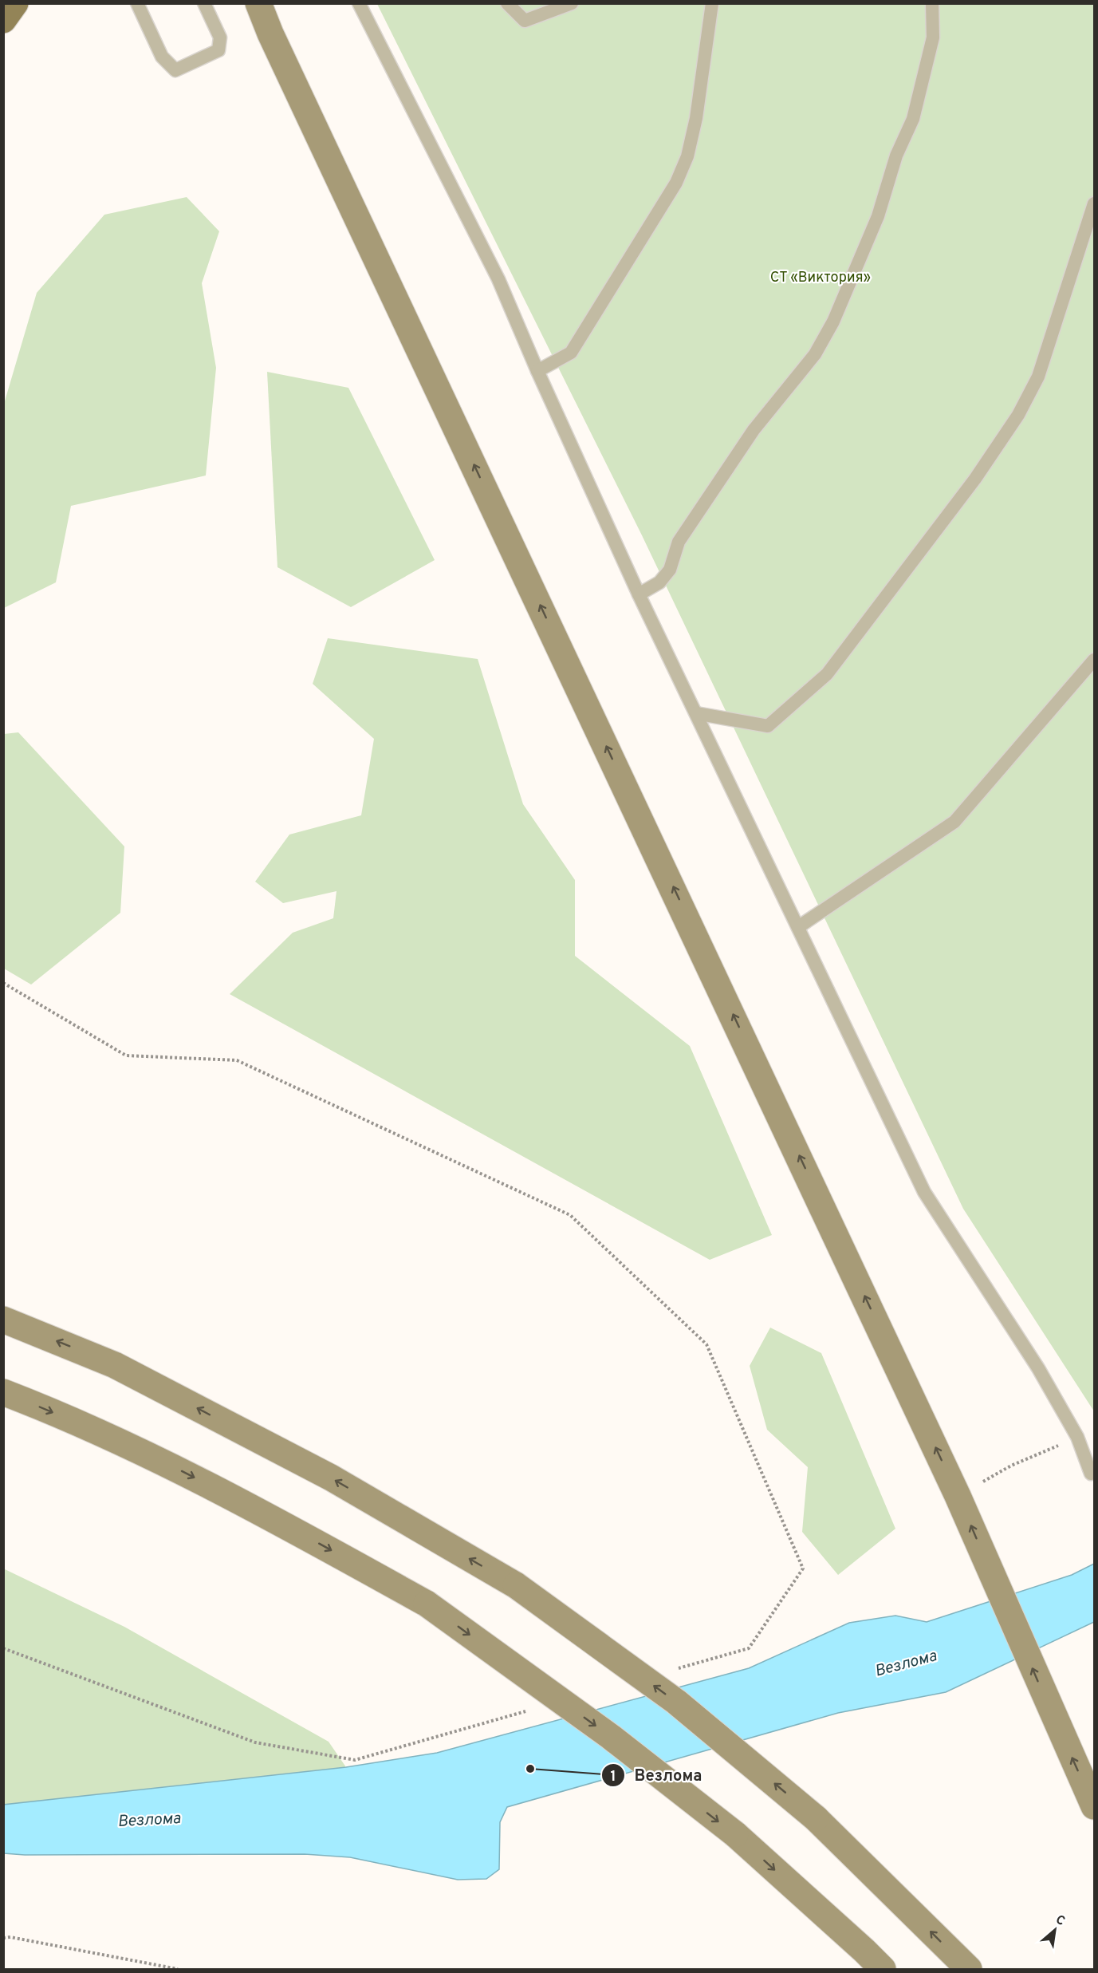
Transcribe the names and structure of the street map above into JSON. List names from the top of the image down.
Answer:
{
  "water": ["Везлома"],
  "parks": ["СТ «Виктория»"],
  "places": ["Везлома"],
  "north": "top right"
}
